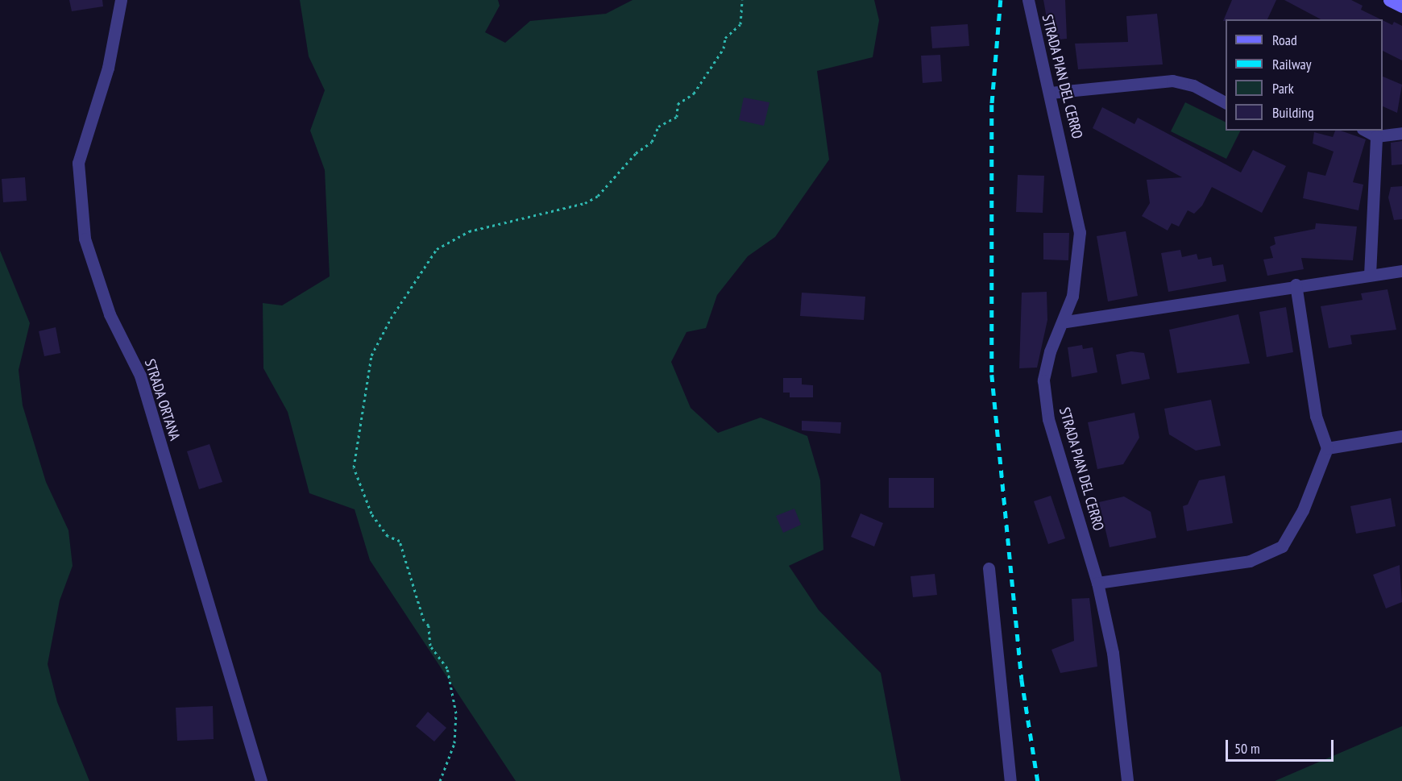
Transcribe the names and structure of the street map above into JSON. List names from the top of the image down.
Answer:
{
  "streets": {
    "street": ["STRADA PIAN DEL CERRO", "STRADA ORTANA"]
  },
  "legend": [
    "Road",
    "Railway",
    "Park",
    "Building"
  ],
  "scale_bar": "50 m"
}
